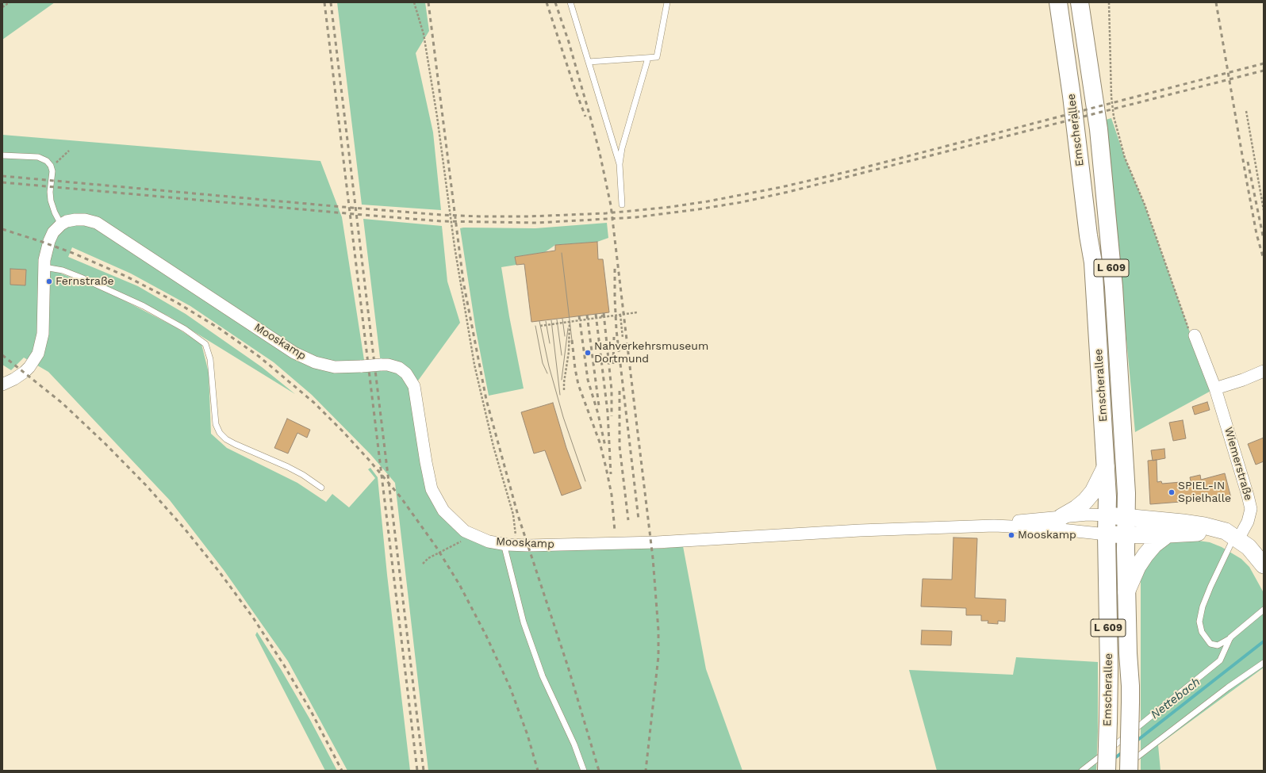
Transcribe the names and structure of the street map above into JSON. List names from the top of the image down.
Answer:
{
  "streets": {
    "main road": ["Emscherallee", "L 609"],
    "street": ["Mooskamp", "Wiemerstraße"]
  },
  "crossings": [
    ["Emscherallee", "Mooskamp"]
  ],
  "water": ["Nettebach"],
  "places": [
    "Fernstraße",
    "Nahverkehrsmuseum Dortmund",
    "SPIEL-IN Spielhalle",
    "Mooskamp"
  ]
}
